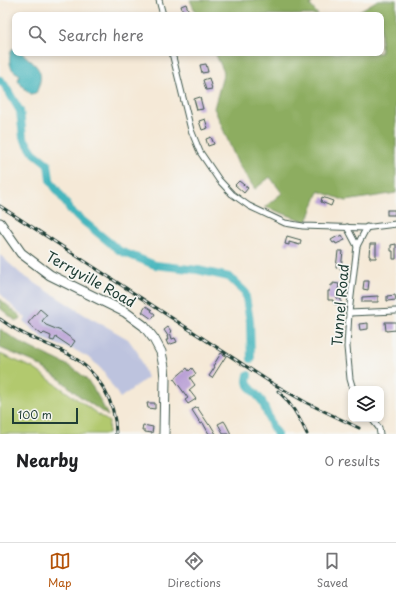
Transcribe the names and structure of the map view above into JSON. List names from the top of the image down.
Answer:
{
  "streets": {
    "highway": ["Terryville Road"],
    "street": ["Tunnel Road"]
  },
  "scale_bar": "100 m",
  "page": {
    "search": "Search here",
    "scale": "100 m",
    "heading": ["Nearby", "0 results"],
    "nav": ["Map", "Directions", "Saved"]
  }
}
